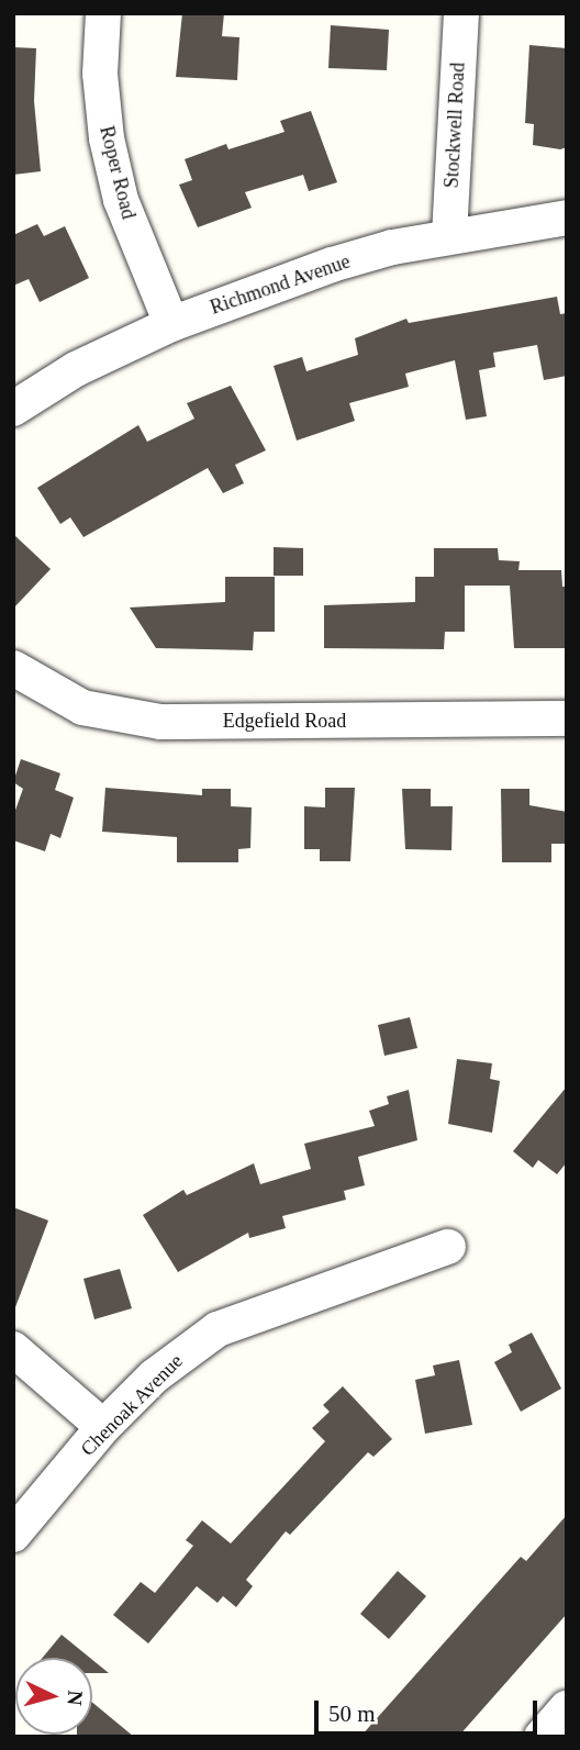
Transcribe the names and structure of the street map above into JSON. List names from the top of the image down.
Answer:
{
  "streets": {
    "street": [
      "Stockwell Road",
      "Roper Road",
      "Richmond Avenue",
      "Edgefield Road",
      "Chenoak Avenue"
    ]
  },
  "crossings": [
    ["Stockwell Road", "Richmond Avenue"],
    ["Roper Road", "Richmond Avenue"]
  ],
  "scale_bar": "50 m",
  "north": "right"
}
